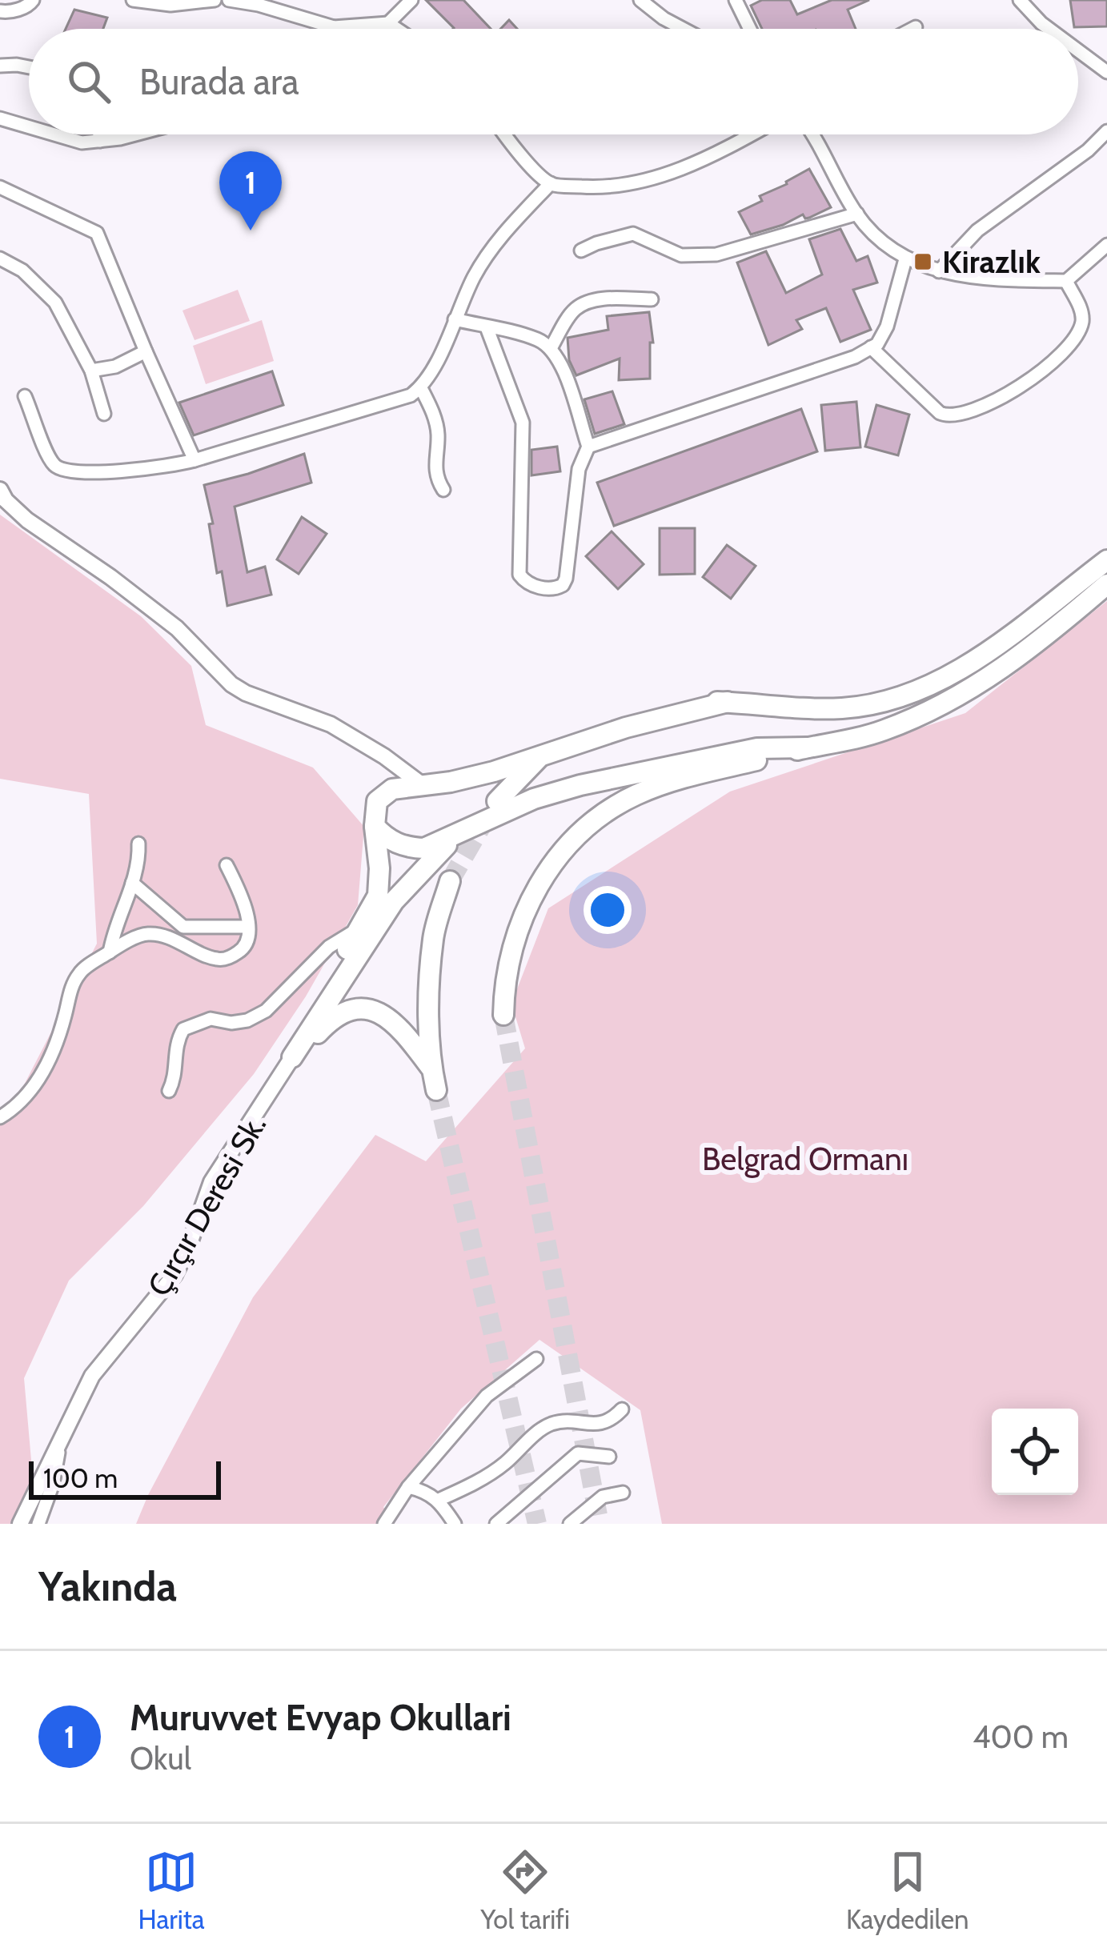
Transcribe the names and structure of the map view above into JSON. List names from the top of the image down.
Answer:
{
  "streets": {
    "street": ["Çırçır Deresi Sk."]
  },
  "parks": ["Belgrad Ormanı"],
  "places": {
    "transit": ["Kirazlık"]
  },
  "scale_bar": "100 m",
  "page": {
    "search": "Burada ara",
    "pins": "1",
    "scale": "100 m",
    "heading": "Yakında",
    "list": [
      {
        "mark": "1",
        "name": "Muruvvet Evyap Okullari",
        "note": "Okul",
        "value": "400 m"
      }
    ],
    "nav": ["Harita", "Yol tarifi", "Kaydedilen"]
  }
}
